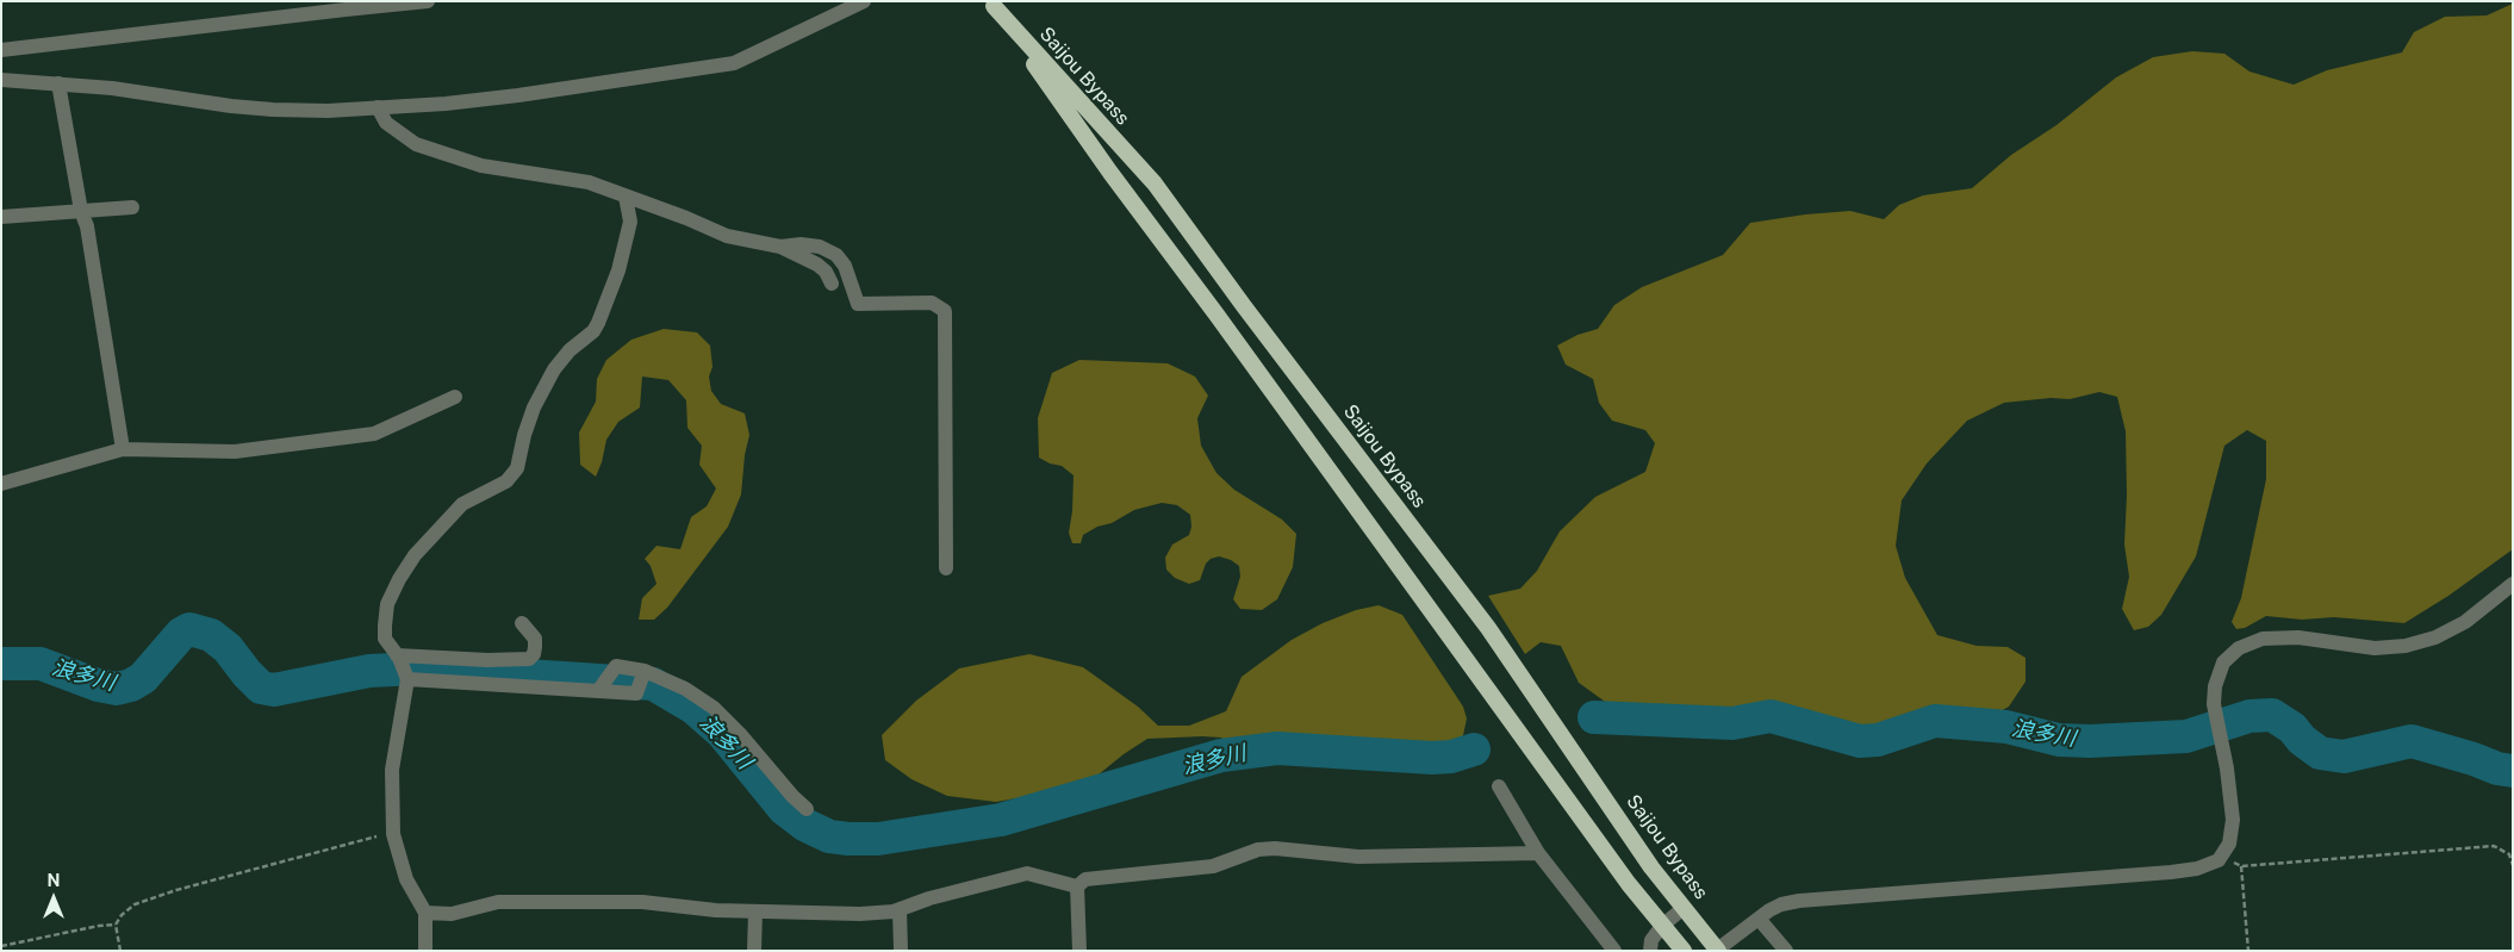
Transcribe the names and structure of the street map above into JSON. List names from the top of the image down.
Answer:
{
  "streets": {
    "highway": ["Saijou Bypass"]
  },
  "water": ["浪多川"],
  "north": "top"
}
